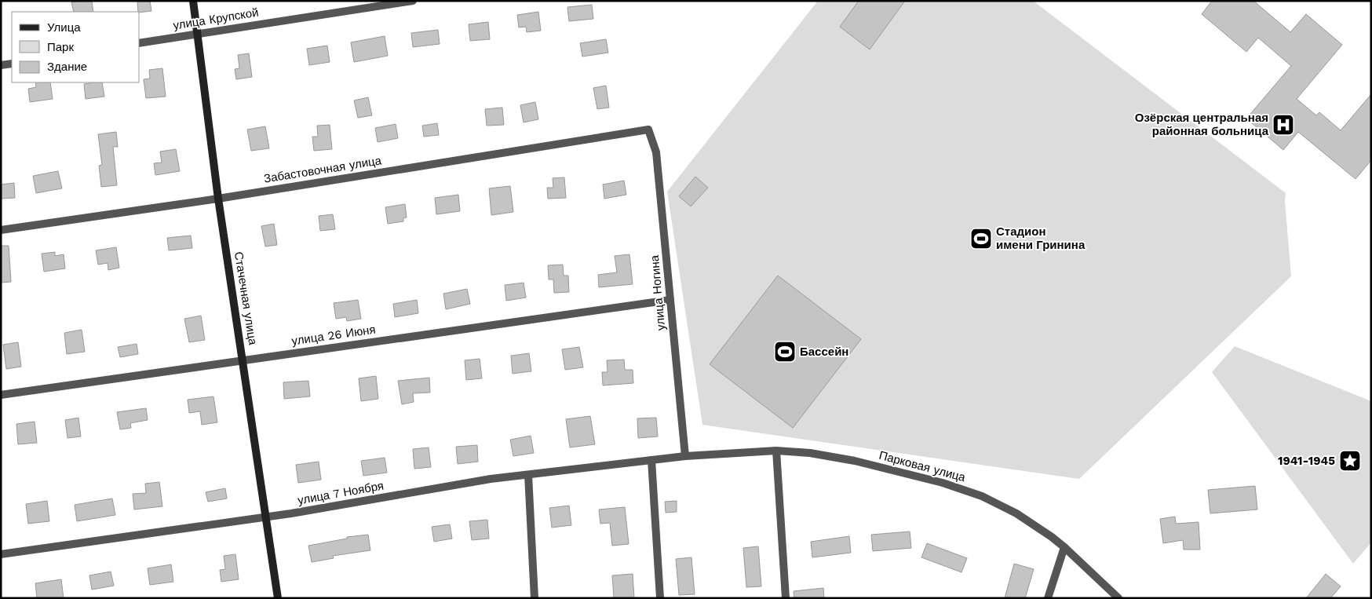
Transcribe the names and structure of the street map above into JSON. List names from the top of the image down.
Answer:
{
  "streets": {
    "street": [
      "улица Крупской",
      "Забастовочная улица",
      "улица Ногина",
      "Стачечная улица",
      "улица 26 Июня",
      "Парковая улица",
      "улица 7 Ноября"
    ]
  },
  "crossings": [
    ["улица Крупской", "Стачечная улица"],
    ["Забастовочная улица", "улица Ногина"],
    ["Забастовочная улица", "Стачечная улица"],
    ["улица Ногина", "улица 26 Июня"],
    ["улица Ногина", "Парковая улица"],
    ["улица Ногина", "улица 7 Ноября"],
    ["Стачечная улица", "улица 26 Июня"],
    ["Стачечная улица", "улица 7 Ноября"],
    ["Парковая улица", "улица 7 Ноября"]
  ],
  "places": {
    "hospital": ["Озёрская центральная районная больница"],
    "sports": ["Стадион имени Гринина", "Бассейн"],
    "place": ["1941-1945"]
  },
  "legend": ["Улица", "Парк", "Здание"]
}
